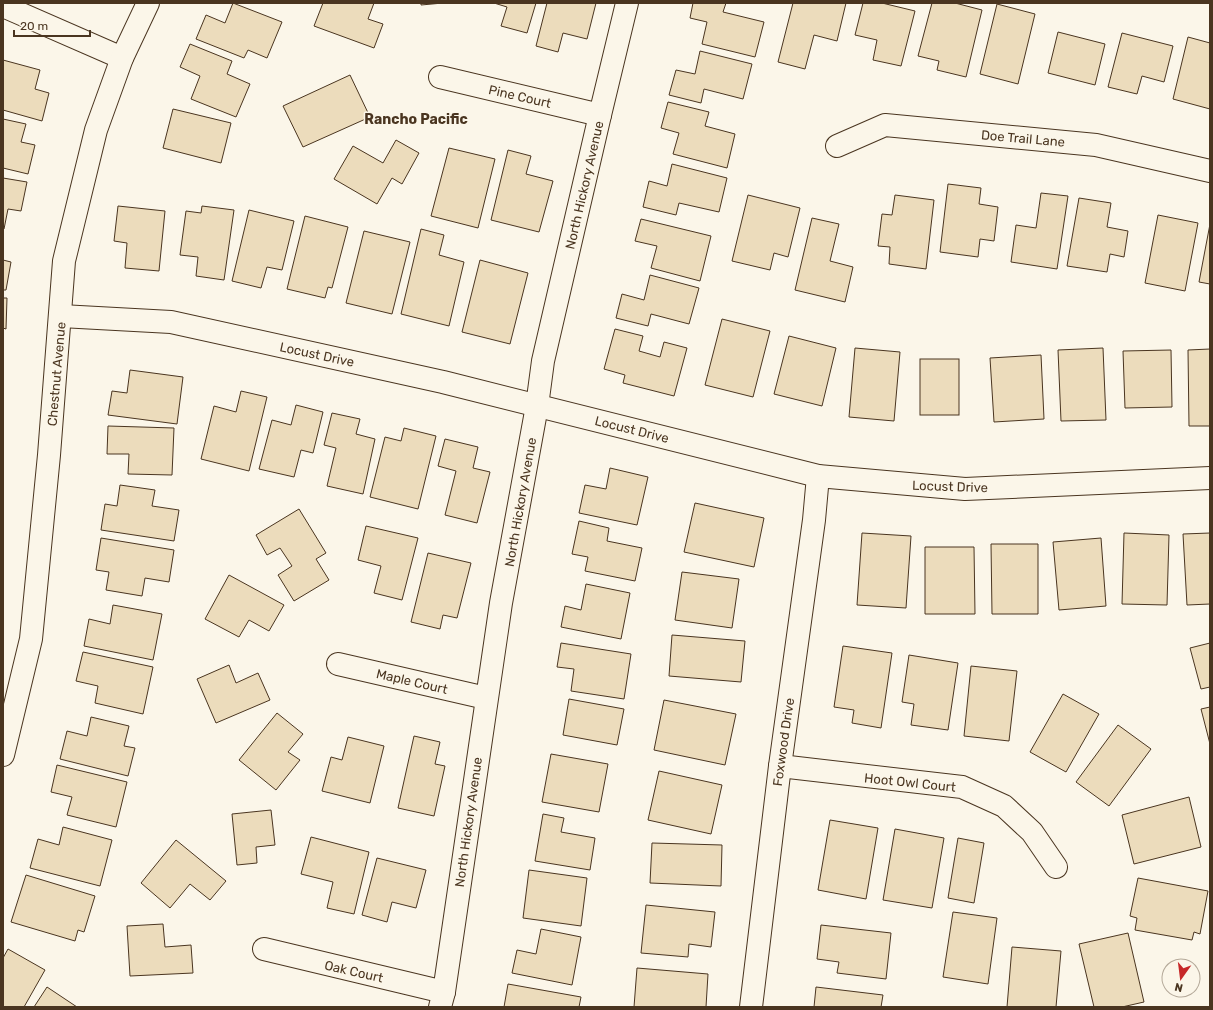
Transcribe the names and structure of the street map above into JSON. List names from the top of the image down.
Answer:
{
  "streets": {
    "street": [
      "Pine Court",
      "Doe Trail Lane",
      "North Hickory Avenue",
      "Locust Drive",
      "Chestnut Avenue",
      "Maple Court",
      "Foxwood Drive",
      "Hoot Owl Court",
      "Oak Court"
    ]
  },
  "crossings": [
    ["Pine Court", "North Hickory Avenue"],
    ["North Hickory Avenue", "Locust Drive"],
    ["North Hickory Avenue", "Maple Court"],
    ["North Hickory Avenue", "Oak Court"],
    ["Locust Drive", "Chestnut Avenue"],
    ["Locust Drive", "Foxwood Drive"],
    ["Foxwood Drive", "Hoot Owl Court"]
  ],
  "districts": ["Rancho Pacific"],
  "scale_bar": "20 m",
  "north": "bottom"
}
